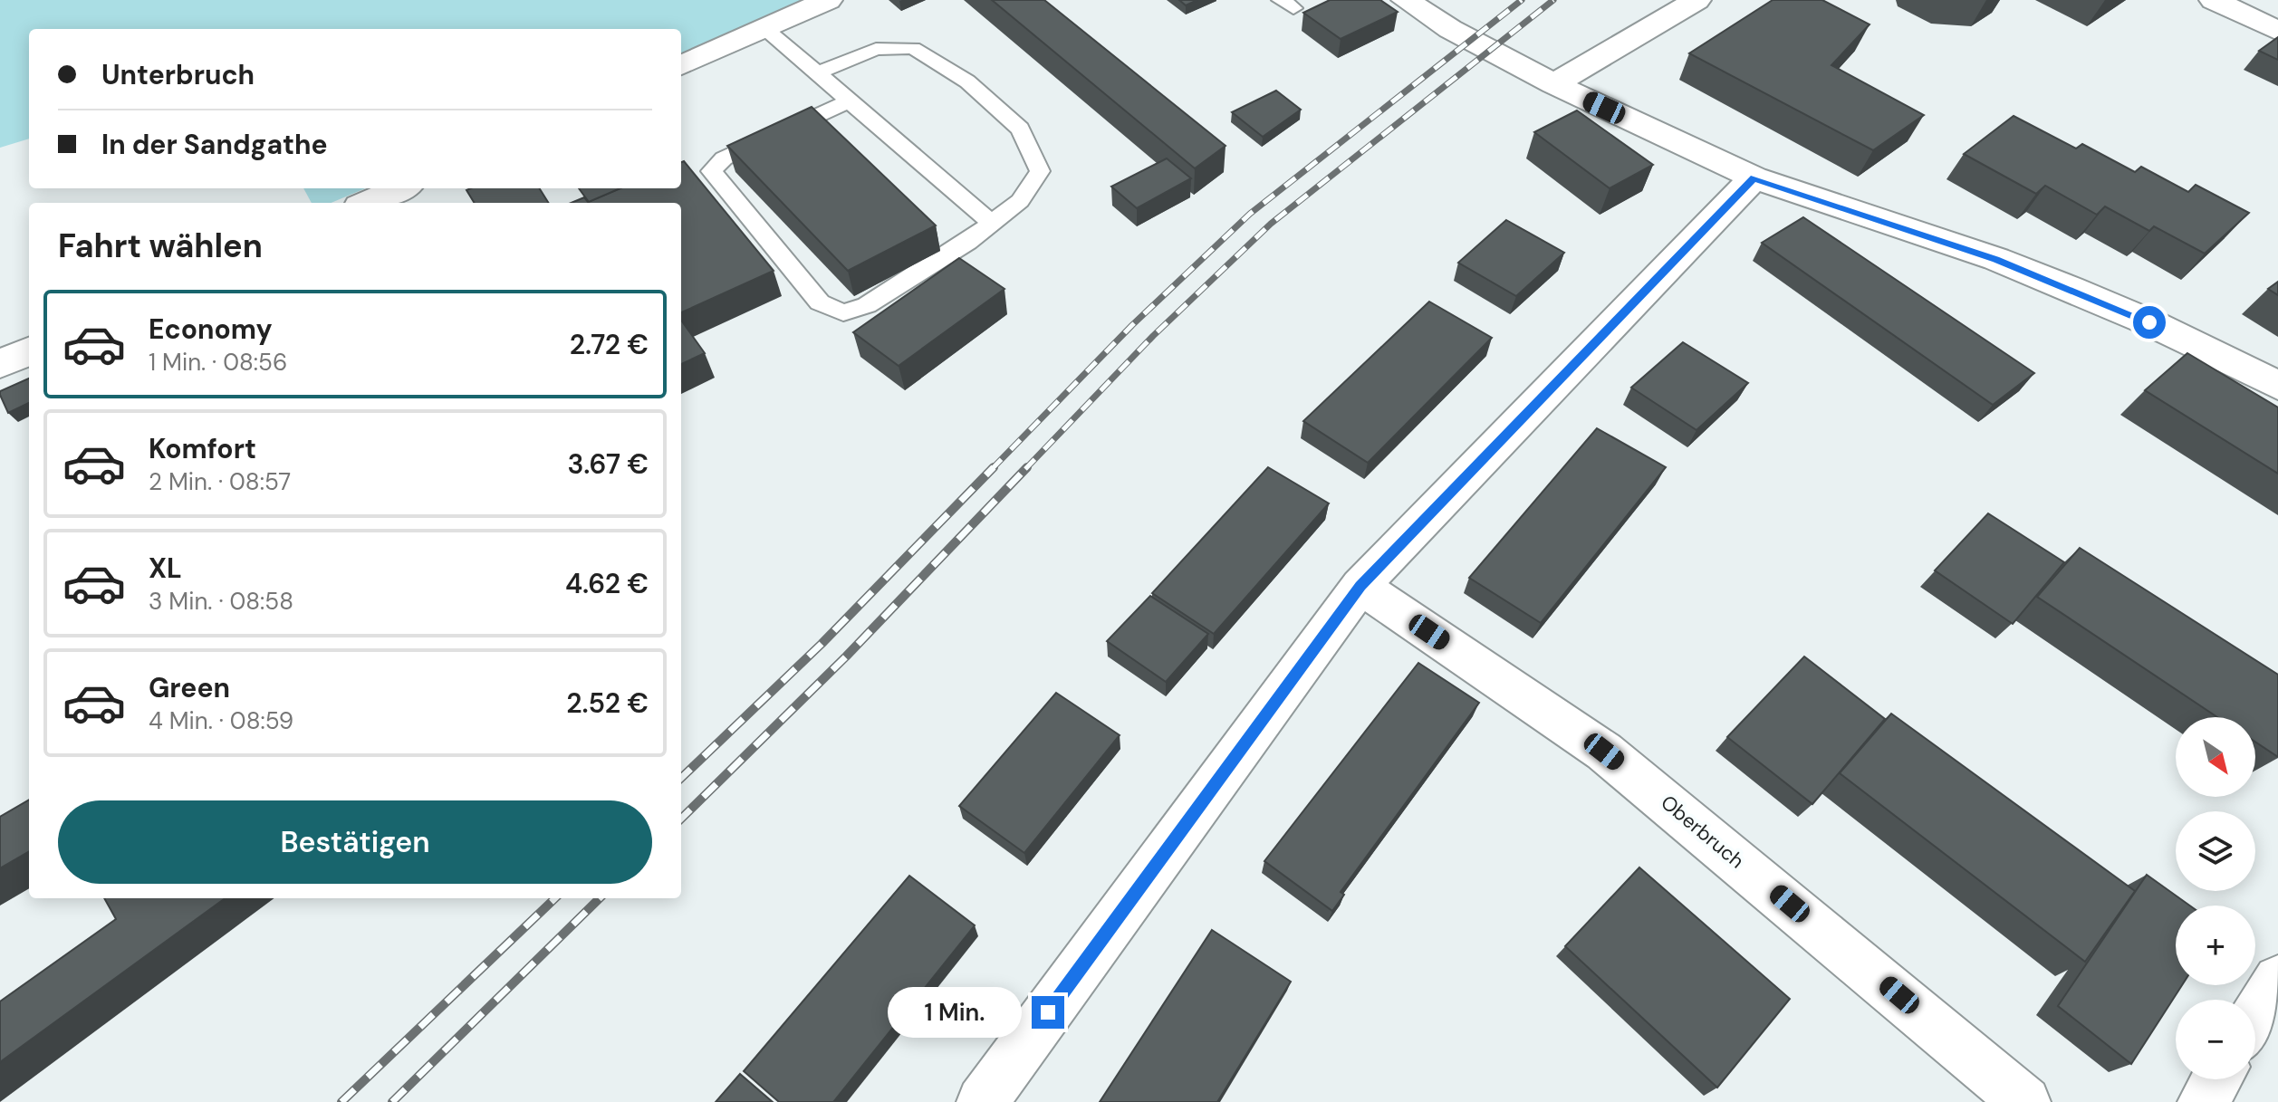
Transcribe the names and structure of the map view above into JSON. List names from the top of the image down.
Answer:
{
  "streets": {
    "street": ["Oberbruch"]
  },
  "north": "bottom right",
  "page": {
    "banner": ["Unterbruch", "In der Sandgathe"],
    "heading": "Fahrt wählen",
    "list": [
      {
        "name": "Economy",
        "note": "1 Min. · 08:56",
        "value": "2.72 €"
      },
      {
        "name": "Komfort",
        "note": "2 Min. · 08:57",
        "value": "3.67 €"
      },
      {
        "name": "XL",
        "note": "3 Min. · 08:58",
        "value": "4.62 €"
      },
      {
        "name": "Green",
        "note": "4 Min. · 08:59",
        "value": "2.52 €"
      }
    ],
    "map_buttons": ["+", "−"],
    "buttons": "Bestätigen",
    "bubble": "1 Min."
  }
}
